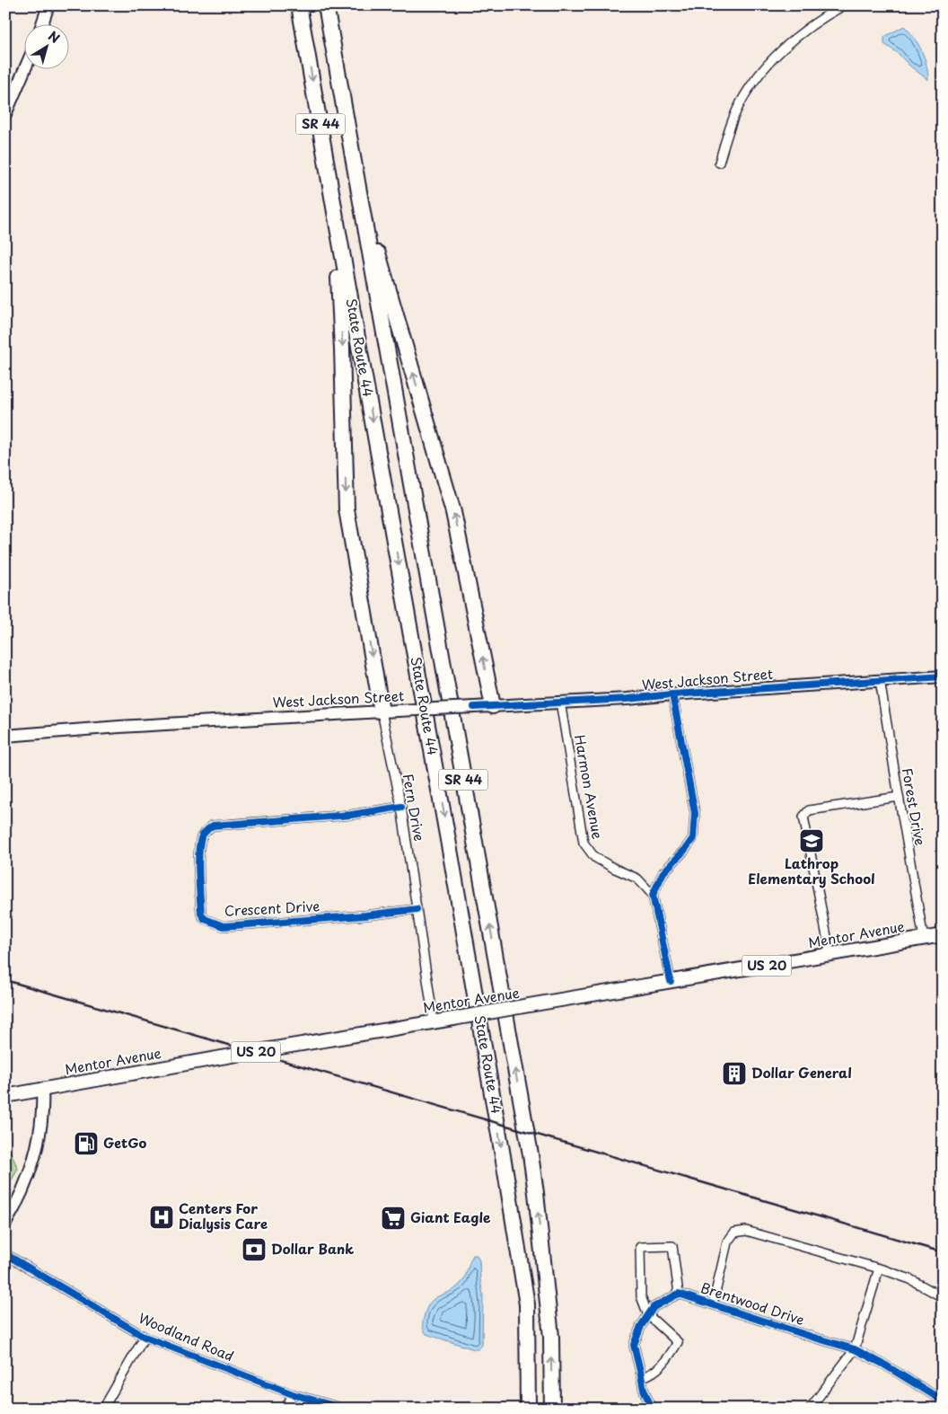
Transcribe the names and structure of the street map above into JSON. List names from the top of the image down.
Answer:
{
  "streets": {
    "highway": ["SR 44", "State Route 44"],
    "main road": ["Mentor Avenue", "US 20"],
    "street": [
      "West Jackson Street",
      "Harmon Avenue",
      "Forest Drive",
      "Fern Drive",
      "Crescent Drive",
      "Brentwood Drive",
      "Woodland Road"
    ]
  },
  "crossings": [
    ["West Jackson Street", "Harmon Avenue"],
    ["West Jackson Street", "Forest Drive"],
    ["West Jackson Street", "Fern Drive"],
    ["Forest Drive", "Mentor Avenue"],
    ["Fern Drive", "Crescent Drive"],
    ["Fern Drive", "Mentor Avenue"]
  ],
  "places": {
    "school or university": ["Lathrop Elementary School"],
    "building": ["Dollar General"],
    "fuel station": ["GetGo"],
    "hospital": ["Centers For Dialysis Care"],
    "supermarket": ["Giant Eagle"],
    "bank": ["Dollar Bank"]
  },
  "north": "top right"
}
